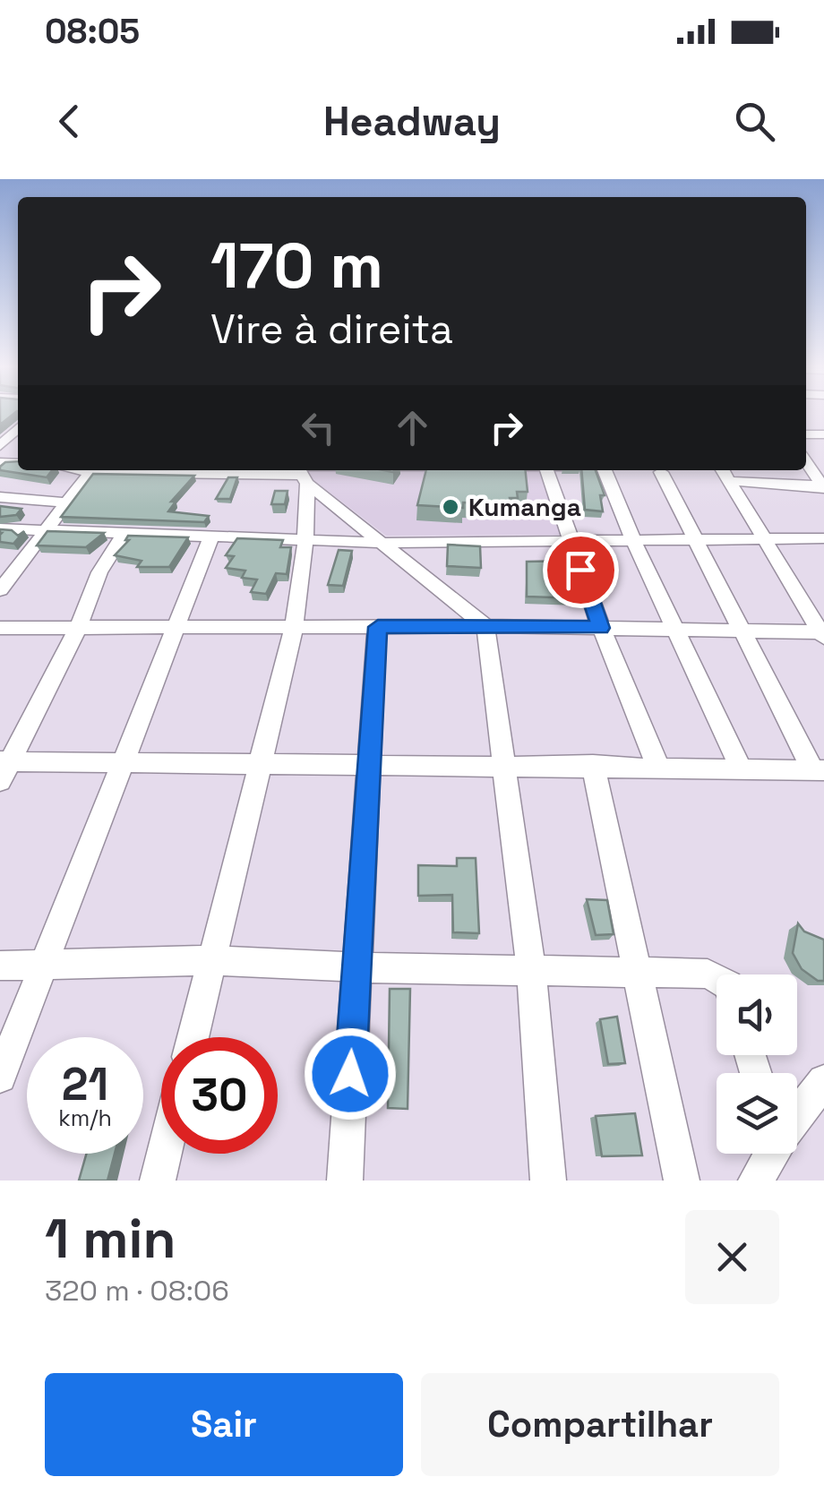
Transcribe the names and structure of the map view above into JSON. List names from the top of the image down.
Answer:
{
  "places": ["Kumanga"],
  "page": {
    "status": "08:05",
    "header": "Headway",
    "turn": ["170 m", "Vire à direita"],
    "speed": "21 km/h",
    "limit": "30",
    "heading": ["1 min", "320 m · 08:06"],
    "buttons": ["Sair", "Compartilhar"]
  }
}
